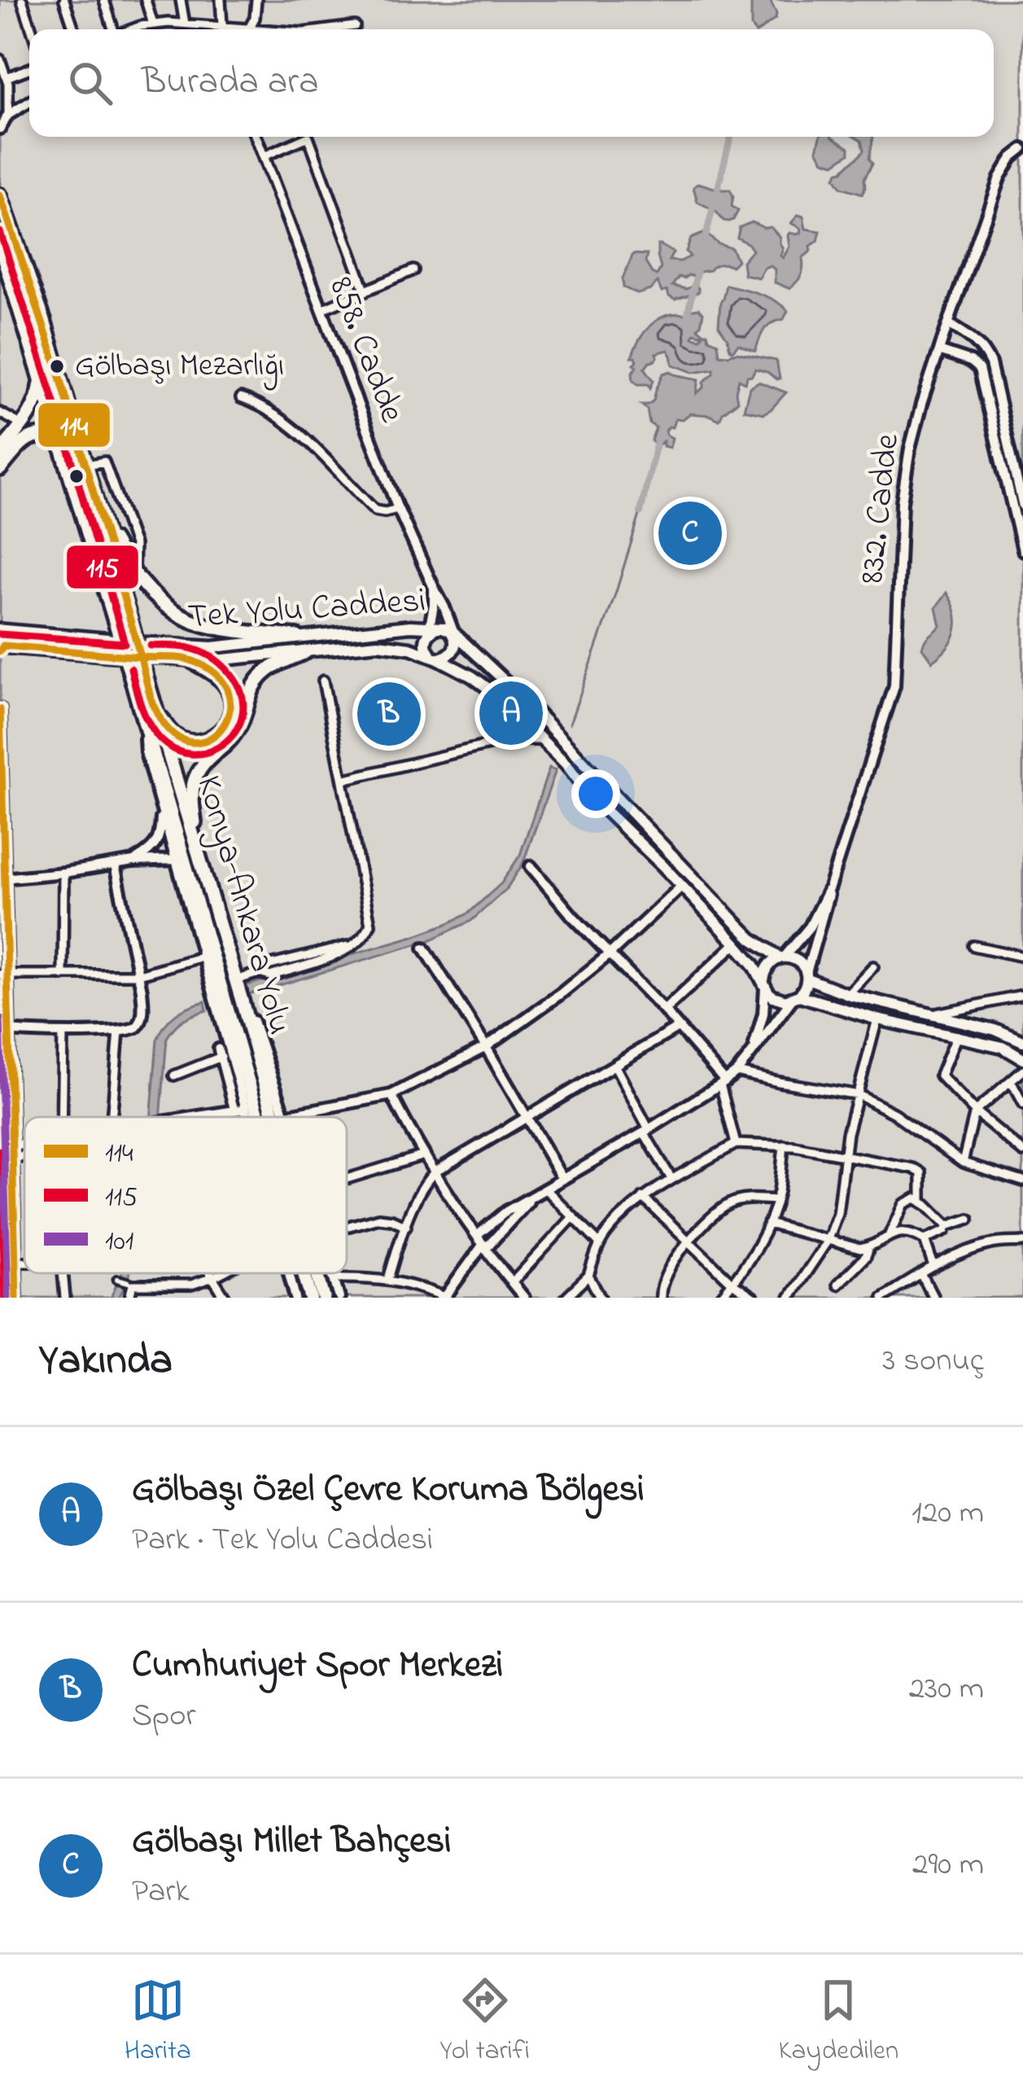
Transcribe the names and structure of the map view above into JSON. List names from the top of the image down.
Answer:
{
  "streets": {
    "highway": ["Konya-Ankara Yolu"],
    "main road": ["Tek Yolu Caddesi"],
    "street": ["858. Cadde", "832. Cadde"]
  },
  "crossings": [
    ["858. Cadde", "Tek Yolu Caddesi"],
    ["832. Cadde", "Tek Yolu Caddesi"]
  ],
  "places": ["Gölbaşı Mezarlığı"],
  "lines": ["transit line 114", "transit line 115", "transit line 101"],
  "legend": ["114", "115", "101"],
  "page": {
    "search": "Burada ara",
    "pins": ["C", "A", "B"],
    "heading": ["Yakında", "3 sonuç"],
    "list": [
      {
        "mark": "A",
        "name": "Gölbaşı Özel Çevre Koruma Bölgesi",
        "note": "Park · Tek Yolu Caddesi",
        "value": "120 m"
      },
      {
        "mark": "B",
        "name": "Cumhuriyet Spor Merkezi",
        "note": "Spor",
        "value": "230 m"
      },
      {
        "mark": "C",
        "name": "Gölbaşı Millet Bahçesi",
        "note": "Park",
        "value": "290 m"
      }
    ],
    "nav": ["Harita", "Yol tarifi", "Kaydedilen"]
  }
}
